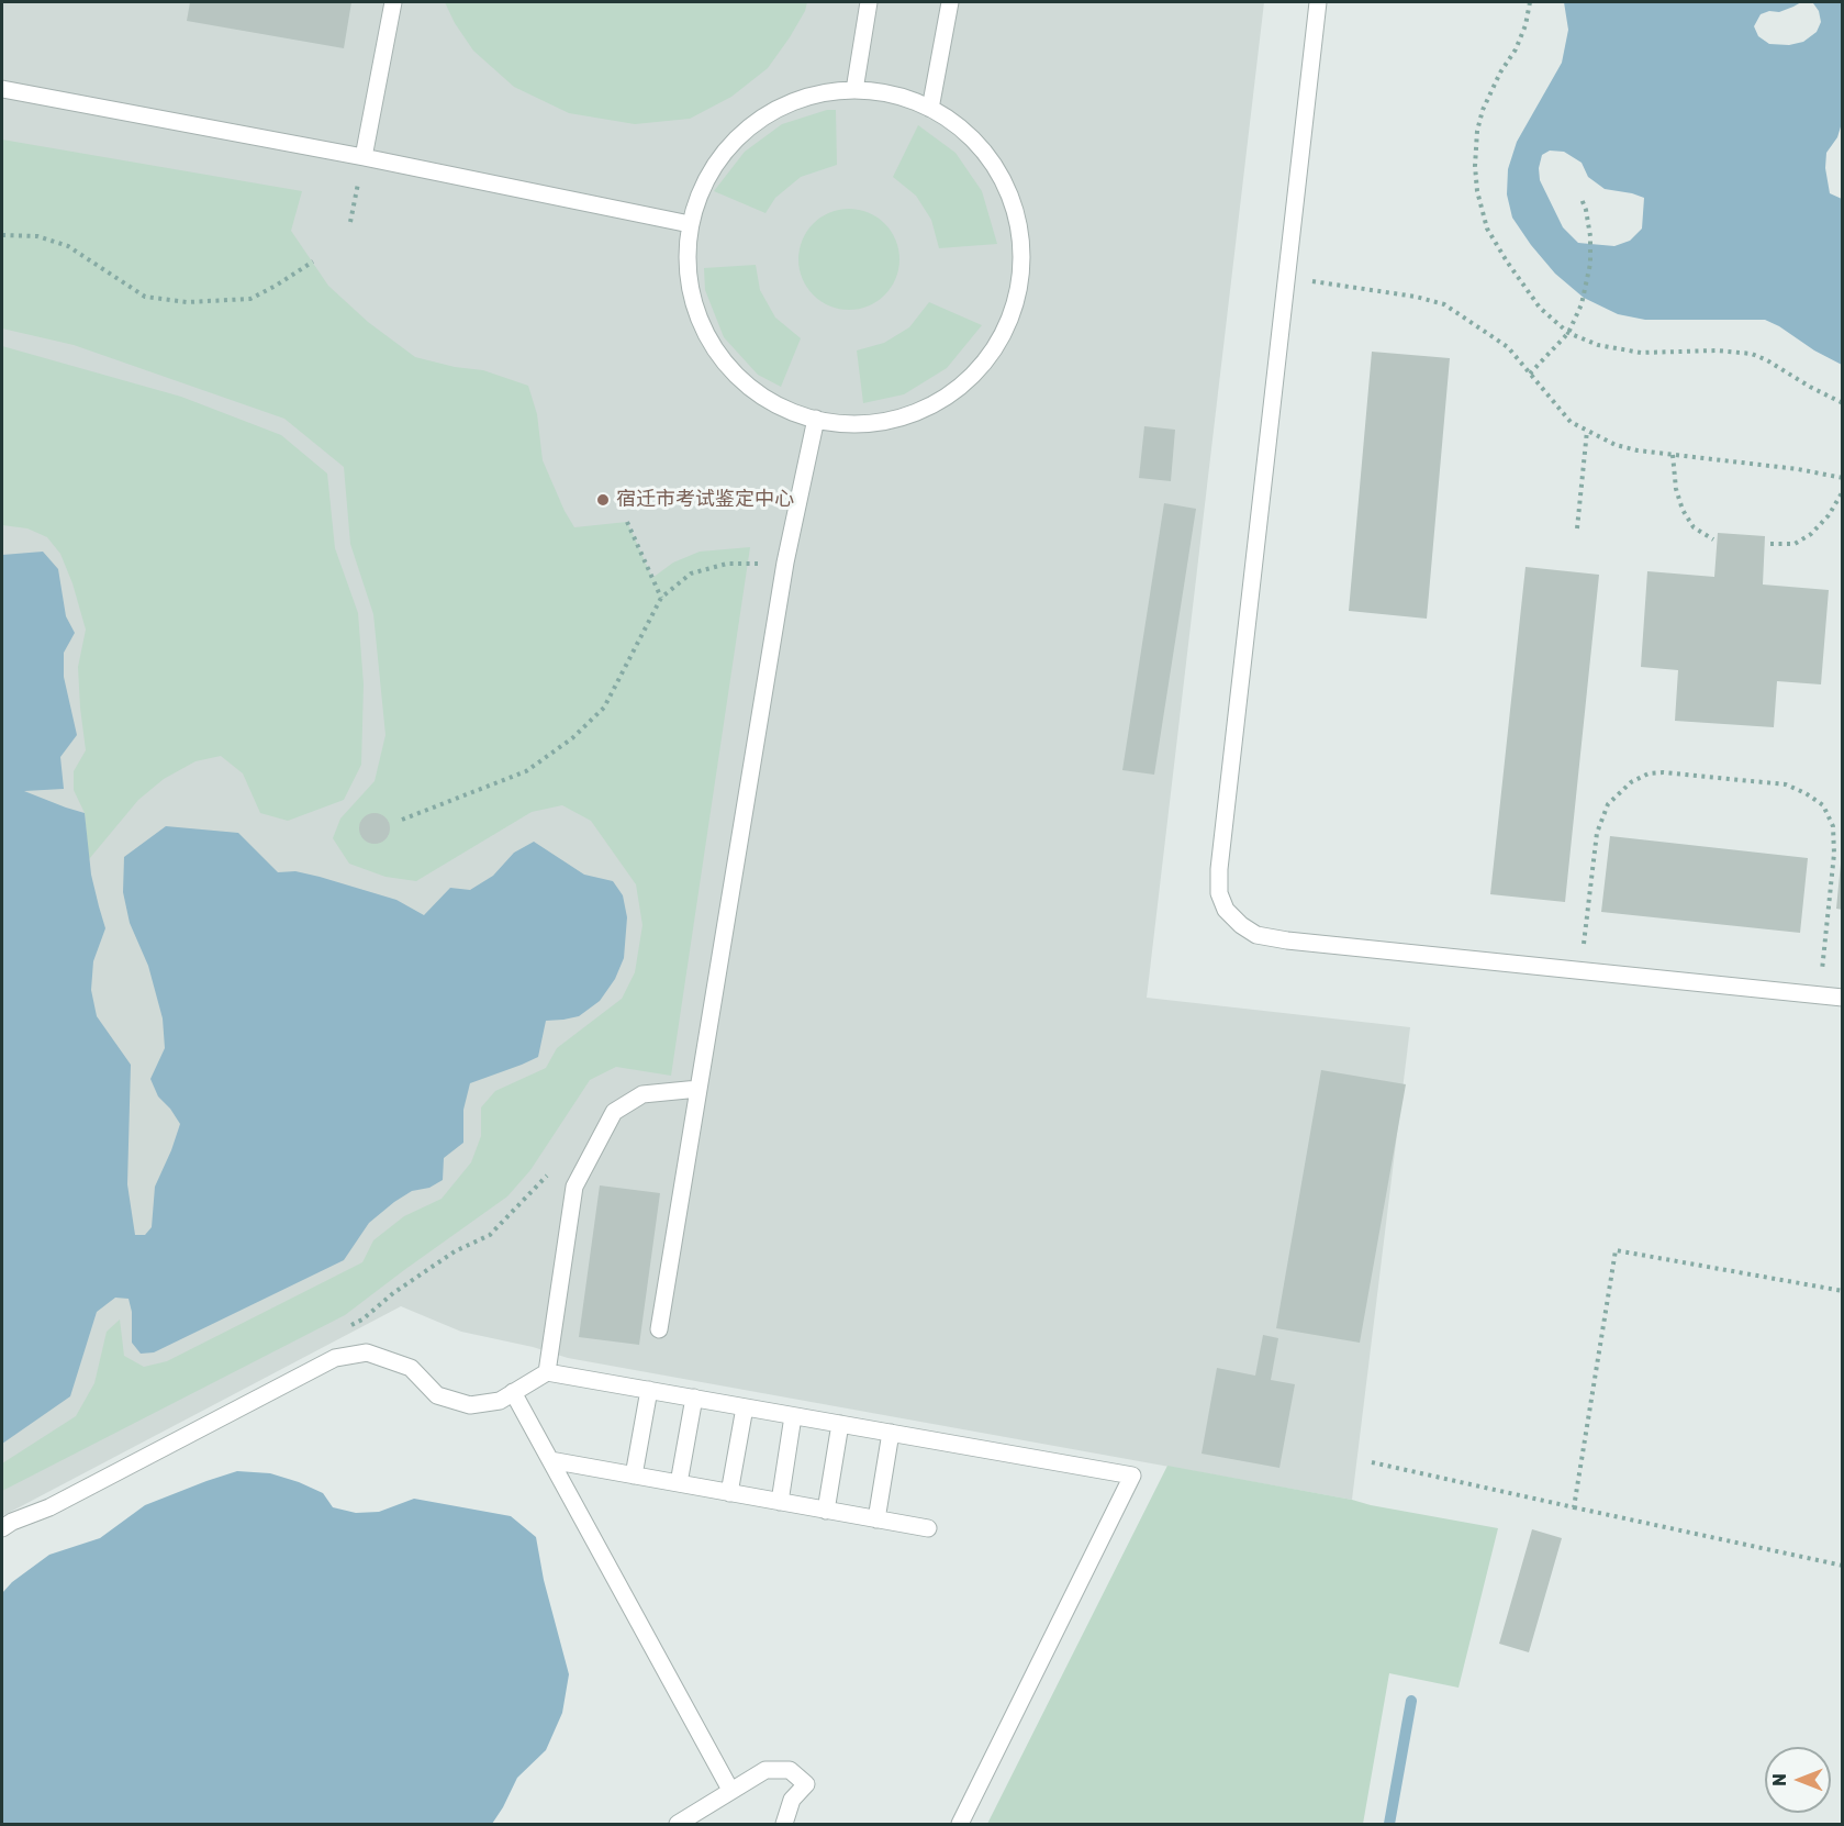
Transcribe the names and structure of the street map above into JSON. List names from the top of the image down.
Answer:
{
  "places": ["宿迁市考试鉴定中心"],
  "north": "left"
}
